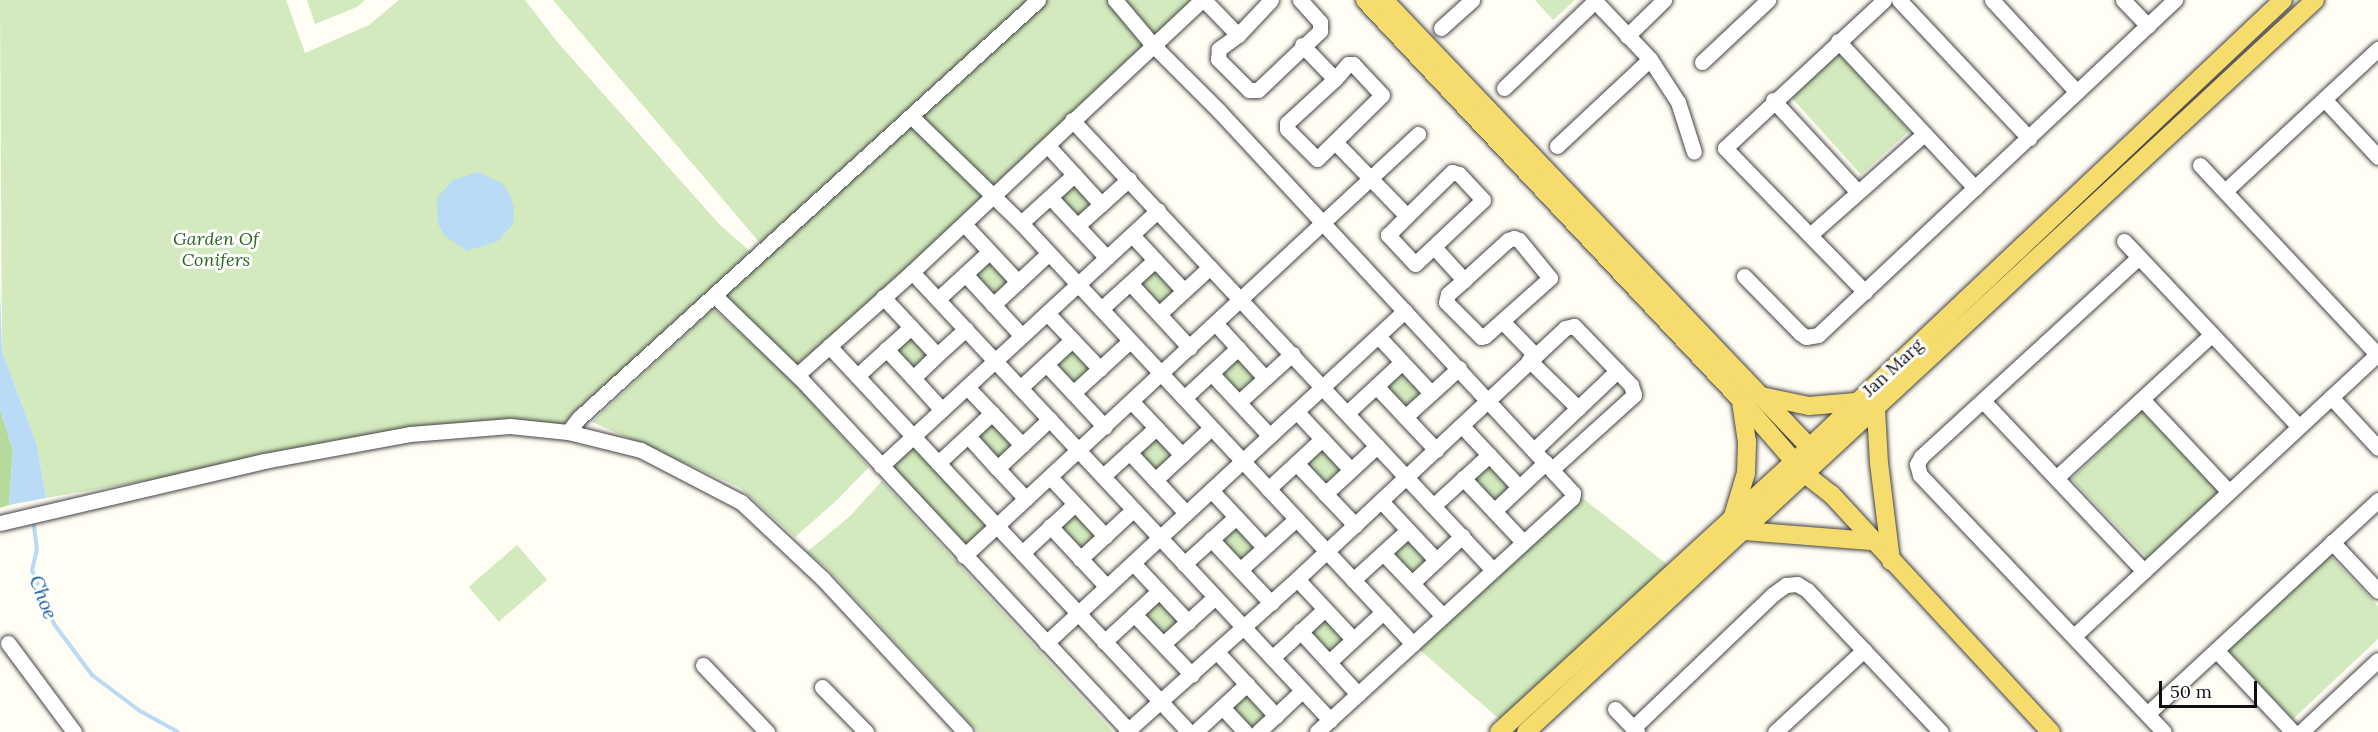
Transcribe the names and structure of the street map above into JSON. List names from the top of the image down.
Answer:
{
  "streets": {
    "main road": ["Jan Marg"]
  },
  "water": ["Choe"],
  "parks": ["Garden Of Conifers"],
  "scale_bar": "50 m"
}
